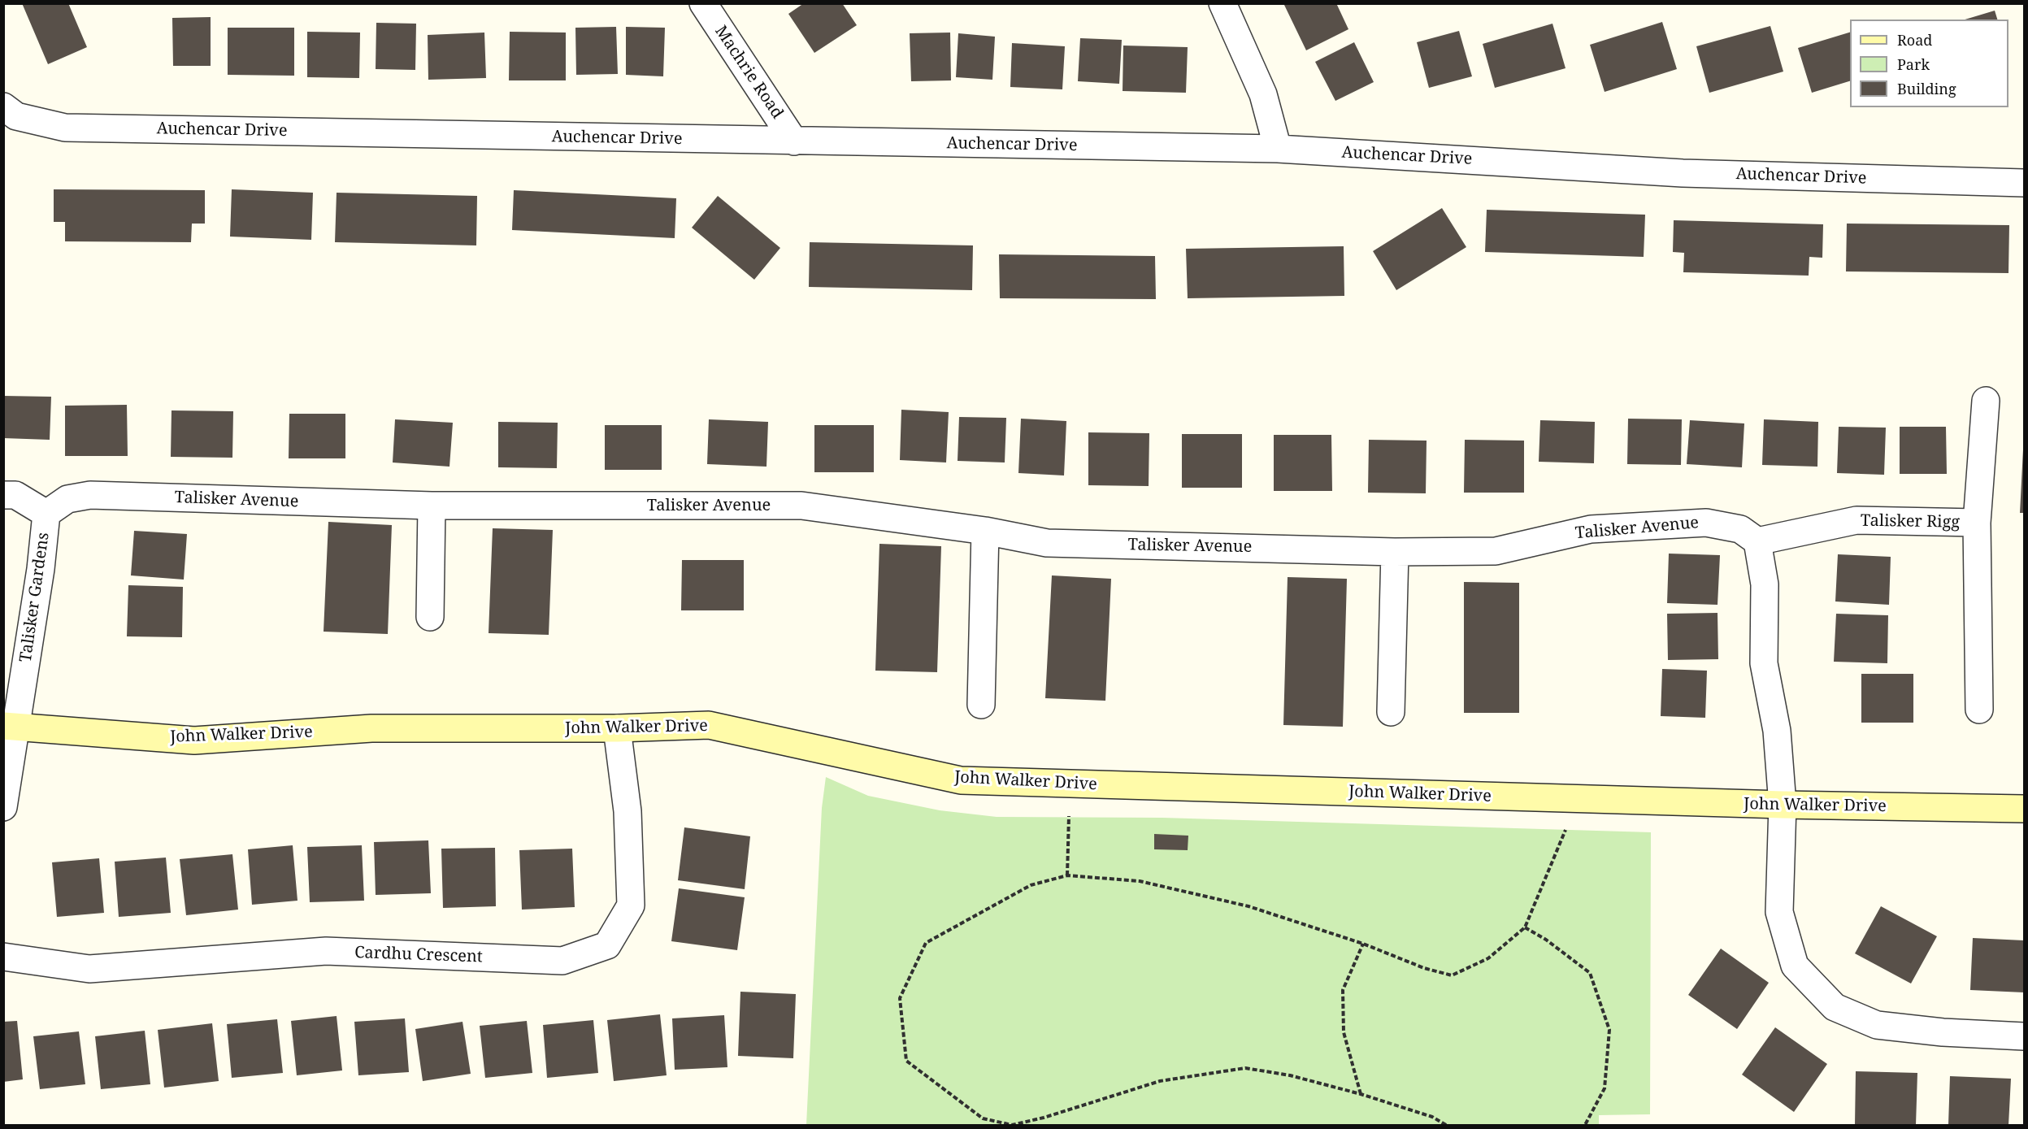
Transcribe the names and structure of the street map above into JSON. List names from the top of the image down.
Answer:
{
  "streets": {
    "street": [
      "Machrie Road",
      "Auchencar Drive",
      "Talisker Avenue",
      "Talisker Rigg",
      "Talisker Gardens",
      "John Walker Drive",
      "Cardhu Crescent"
    ]
  },
  "crossings": [
    ["Machrie Road", "Auchencar Drive"],
    ["Talisker Avenue", "Talisker Rigg"],
    ["Talisker Avenue", "Talisker Gardens"],
    ["Talisker Gardens", "John Walker Drive"],
    ["John Walker Drive", "Cardhu Crescent"]
  ],
  "legend": ["Road", "Park", "Building"]
}
